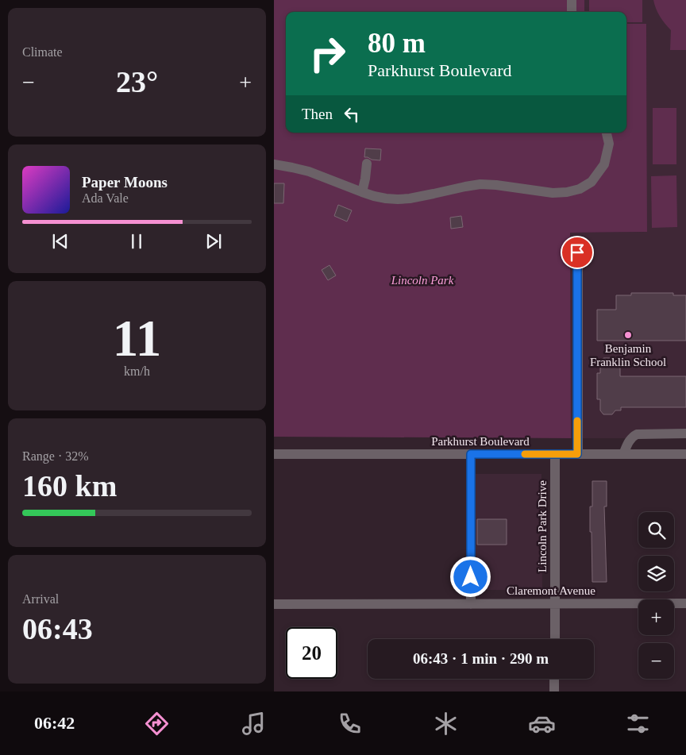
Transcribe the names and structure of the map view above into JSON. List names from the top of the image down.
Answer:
{
  "streets": {
    "street": ["Parkhurst Boulevard", "Lincoln Park Drive", "Claremont Avenue"]
  },
  "crossings": [
    ["Parkhurst Boulevard", "Lincoln Park Drive"],
    ["Lincoln Park Drive", "Claremont Avenue"]
  ],
  "parks": ["Lincoln Park"],
  "places": ["Benjamin Franklin School"],
  "page": {
    "tile": [
      "Climate",
      ["11", "km/h"],
      ["Range · 32%", "160 km"],
      ["Arrival", "06:43"]
    ],
    "turn": ["80 m", "Parkhurst Boulevard"],
    "heat": ["−", "23°", "+"],
    "then": "Then",
    "song": ["Paper Moons", "Ada Vale"],
    "map_buttons": ["+", "−"],
    "limit": "20",
    "trip": "06:43 · 1 min · 290 m",
    "tabs": "06:42"
  }
}
